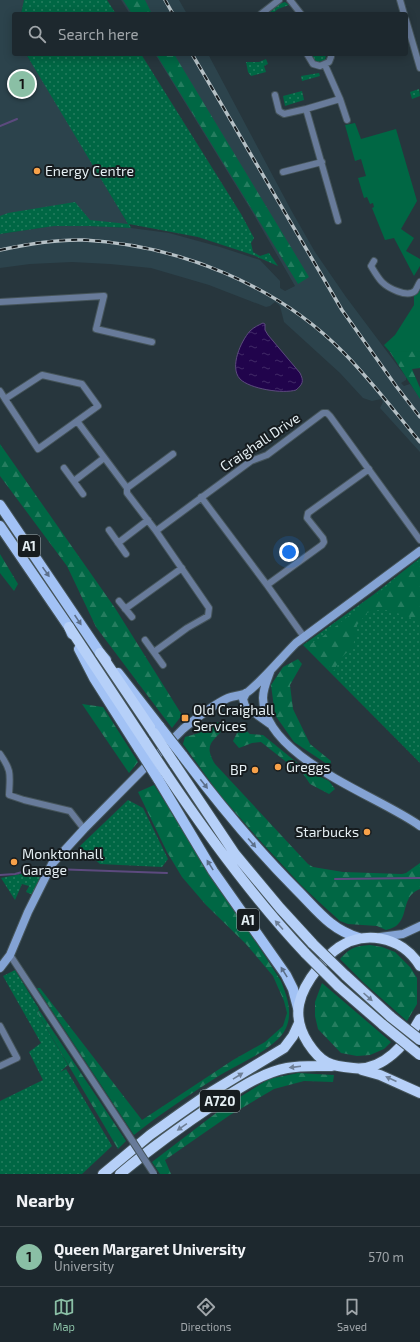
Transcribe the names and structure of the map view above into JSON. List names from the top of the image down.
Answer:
{
  "streets": {
    "highway": ["A1", "A720"],
    "street": ["Craighall Drive"]
  },
  "places": {
    "other": [
      "Energy Centre",
      "Greggs",
      "BP",
      "Starbucks",
      "Monktonhall Garage"
    ],
    "transit": ["Old Craighall Services"]
  },
  "page": {
    "search": "Search here",
    "pins": "1",
    "heading": "Nearby",
    "list": [
      {
        "mark": "1",
        "name": "Queen Margaret University",
        "note": "University",
        "value": "570 m"
      }
    ],
    "nav": ["Map", "Directions", "Saved"]
  }
}
